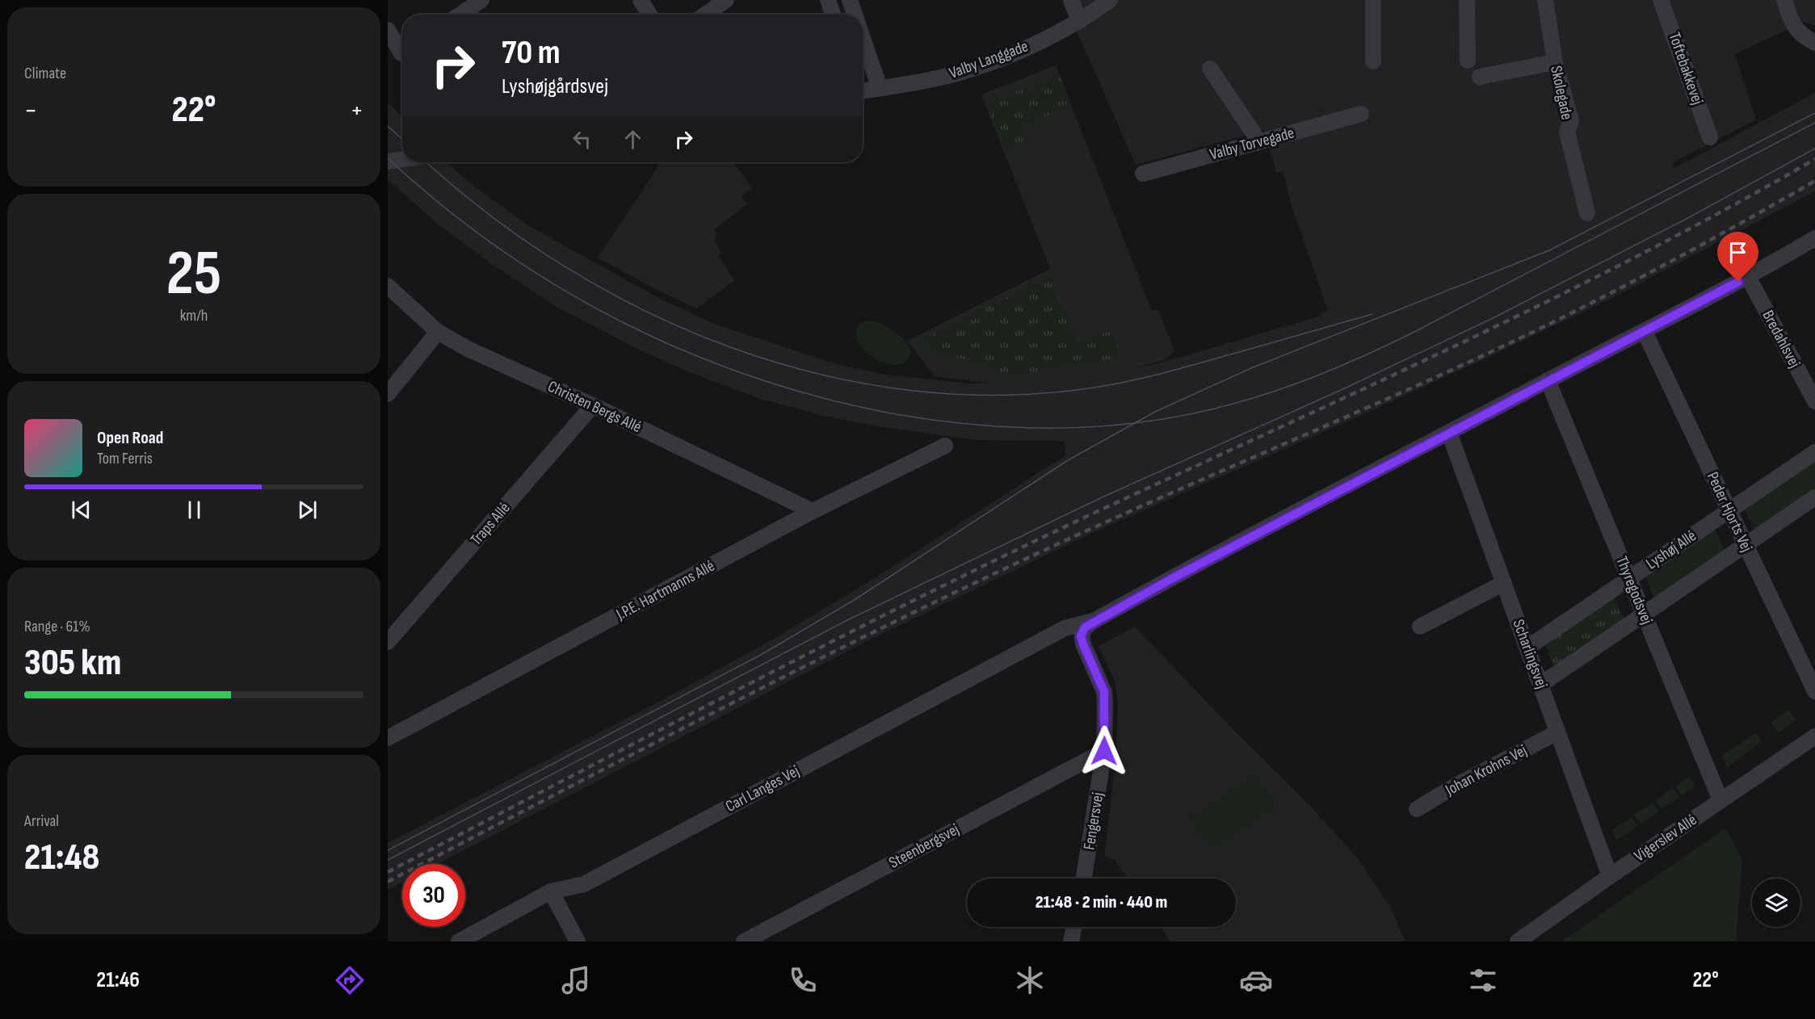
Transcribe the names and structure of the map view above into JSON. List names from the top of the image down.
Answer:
{
  "streets": {
    "street": [
      "Valby Langgade",
      "Toftebakkevej",
      "Skolegade",
      "Valby Torvegade",
      "Bredahlsvej",
      "Christen Bergs Allé",
      "Peder Hjorts Vej",
      "Traps Allé",
      "Lyshøj Allé",
      "J.P.E. Hartmanns Allé",
      "Thyregodsvej",
      "Scharlingsvej",
      "Johan Krohns Vej",
      "Carl Langes Vej",
      "Fengersvej",
      "Vigerslev Allé",
      "Steenbergsvej"
    ]
  },
  "crossings": [
    ["Bredahlsvej", "Carl Langes Vej"],
    ["Christen Bergs Allé", "Traps Allé"],
    ["Christen Bergs Allé", "J.P.E. Hartmanns Allé"],
    ["Peder Hjorts Vej", "Lyshøj Allé"],
    ["Peder Hjorts Vej", "Carl Langes Vej"],
    ["Lyshøj Allé", "Thyregodsvej"],
    ["Lyshøj Allé", "Scharlingsvej"],
    ["Thyregodsvej", "Carl Langes Vej"],
    ["Thyregodsvej", "Vigerslev Allé"],
    ["Scharlingsvej", "Johan Krohns Vej"],
    ["Scharlingsvej", "Carl Langes Vej"],
    ["Scharlingsvej", "Vigerslev Allé"],
    ["Carl Langes Vej", "Fengersvej"],
    ["Fengersvej", "Steenbergsvej"]
  ],
  "page": {
    "tile": [
      "Climate",
      ["25", "km/h"],
      ["Range · 61%", "305 km"],
      ["Arrival", "21:48"]
    ],
    "turn": ["70 m", "Lyshøjgårdsvej"],
    "heat": ["−", "22°", "+"],
    "song": ["Open Road", "Tom Ferris"],
    "limit": "30",
    "trip": "21:48 · 2 min · 440 m",
    "tabs": ["21:46", "22°"]
  }
}
